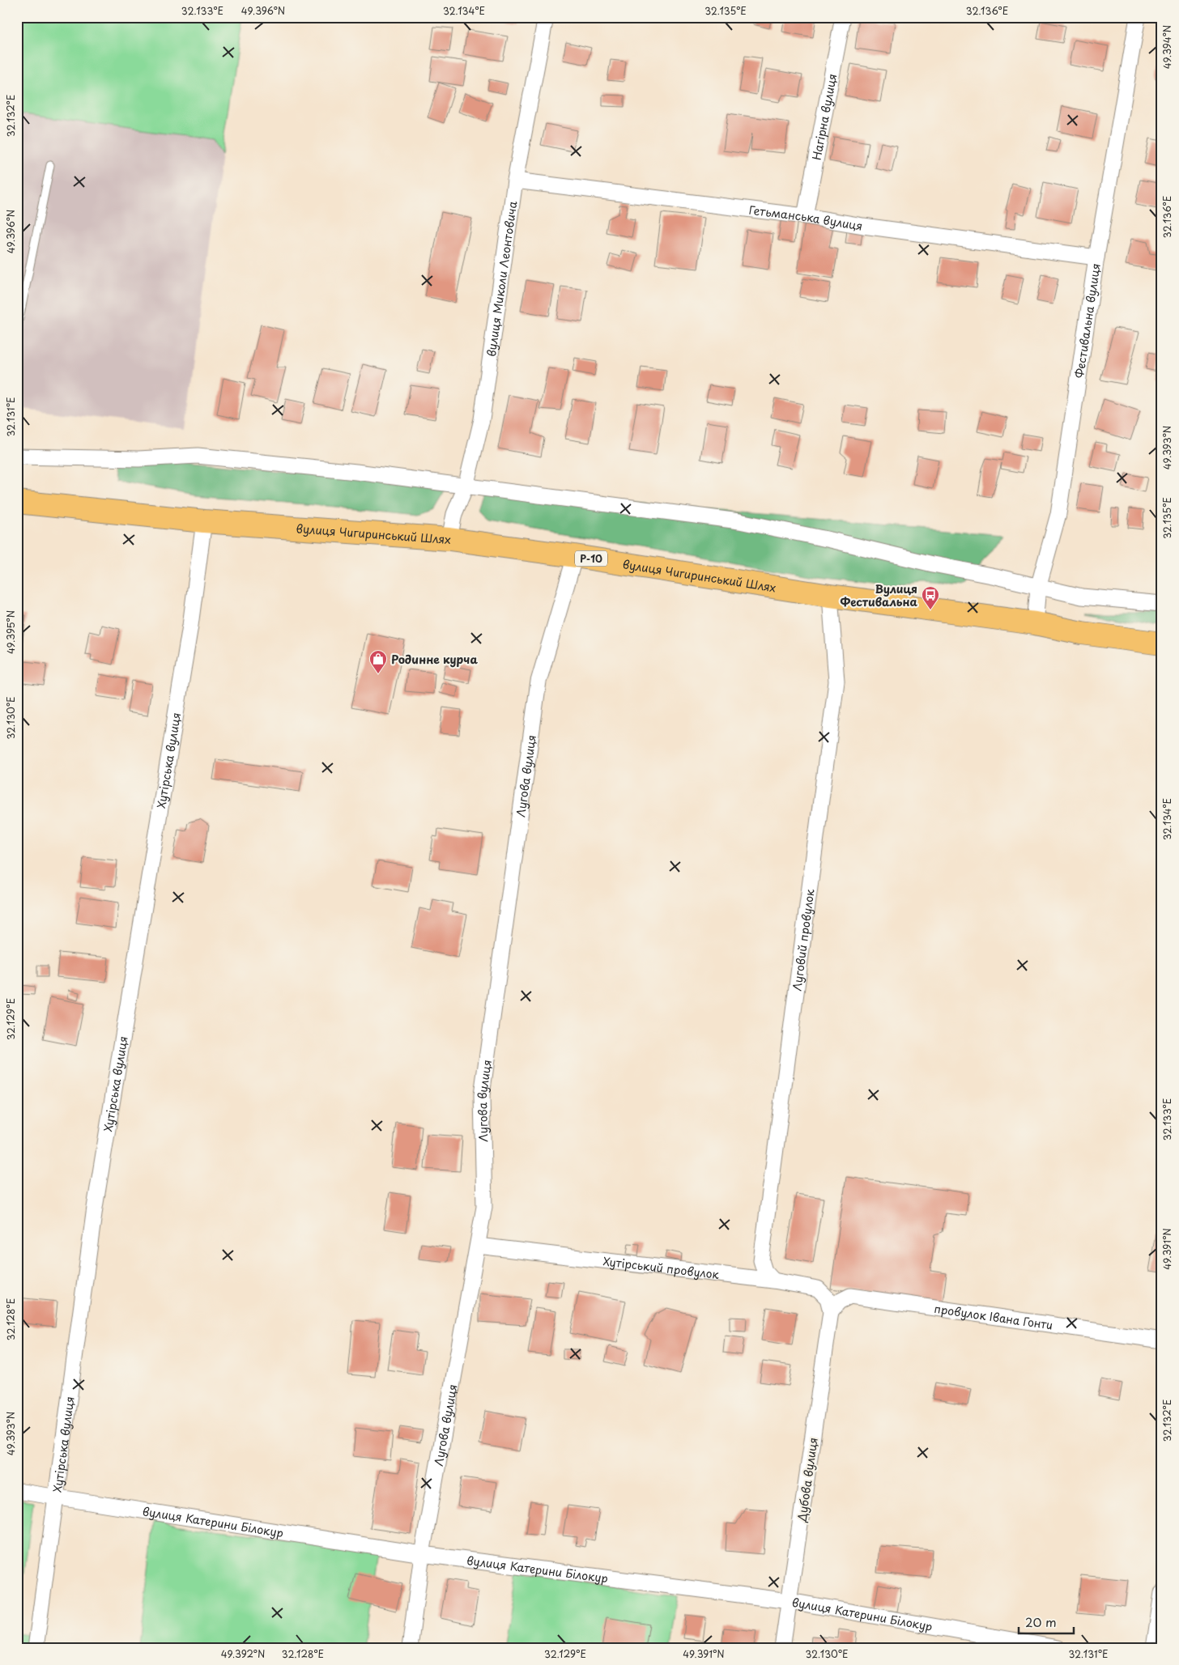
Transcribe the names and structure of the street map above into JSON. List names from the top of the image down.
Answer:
{
  "streets": {
    "main road": ["вулиця Чигиринський Шлях", "Р-10"],
    "street": [
      "Нагірна вулиця",
      "Гетьманська вулиця",
      "вулиця Миколи Леонтовича",
      "Фестивальна вулиця",
      "Хутірська вулиця",
      "Лугова вулиця",
      "Луговий провулок",
      "Хутірський провулок",
      "провулок Івана Гонти",
      "Дубова вулиця",
      "вулиця Катерини Білокур"
    ]
  },
  "crossings": [
    ["Нагірна вулиця", "Гетьманська вулиця"],
    ["Гетьманська вулиця", "вулиця Миколи Леонтовича"],
    ["Гетьманська вулиця", "Фестивальна вулиця"],
    ["вулиця Миколи Леонтовича", "вулиця Чигиринський Шлях"],
    ["Фестивальна вулиця", "вулиця Чигиринський Шлях"],
    ["вулиця Чигиринський Шлях", "Хутірська вулиця"],
    ["вулиця Чигиринський Шлях", "Лугова вулиця"],
    ["вулиця Чигиринський Шлях", "Луговий провулок"],
    ["Хутірська вулиця", "вулиця Катерини Білокур"],
    ["Лугова вулиця", "Хутірський провулок"],
    ["Лугова вулиця", "вулиця Катерини Білокур"],
    ["Луговий провулок", "Хутірський провулок"],
    ["Хутірський провулок", "провулок Івана Гонти"],
    ["Хутірський провулок", "Дубова вулиця"],
    ["провулок Івана Гонти", "Дубова вулиця"],
    ["Дубова вулиця", "вулиця Катерини Білокур"]
  ],
  "places": {
    "bus stop": ["Вулиця Фестивальна"],
    "shop": ["Родинне курча"]
  },
  "scale_bar": "20 m",
  "coordinates": [
    "32.133°E",
    "49.396°N",
    "32.134°E",
    "32.135°E",
    "32.136°E",
    "49.394°N",
    "32.132°E",
    "32.131°E",
    "49.393°N",
    "49.395°N",
    "32.130°E",
    "32.129°E",
    "49.391°N",
    "32.128°E",
    "49.392°N"
  ]
}
